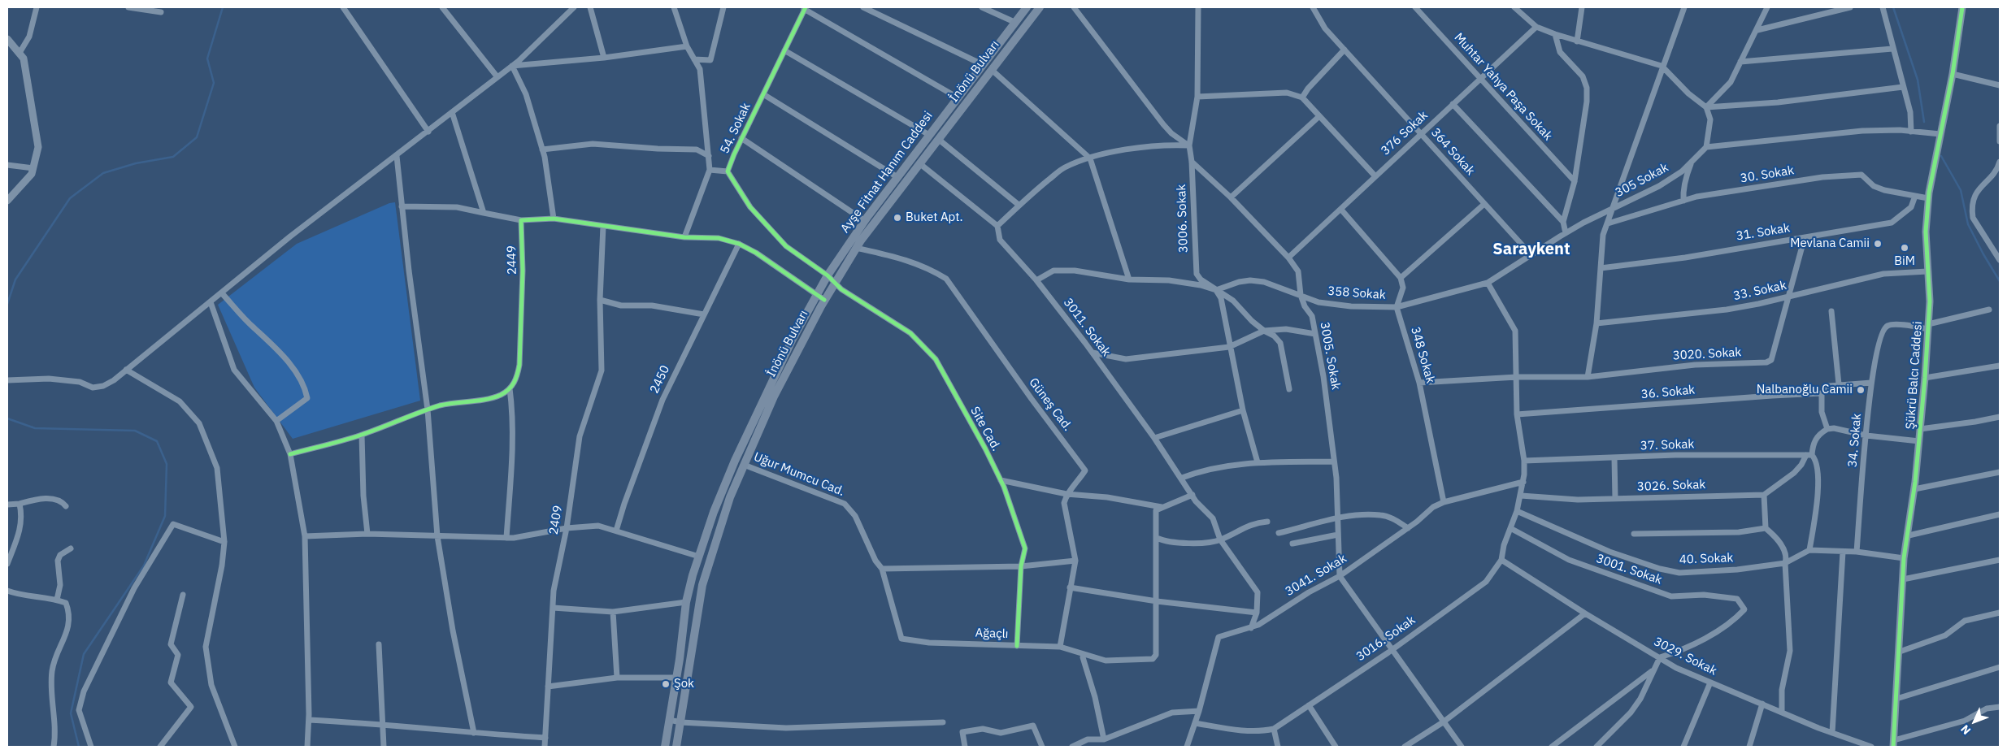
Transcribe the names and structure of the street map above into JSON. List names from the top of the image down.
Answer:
{
  "streets": {
    "main road": ["İnönü Bulvarı", "Ayşe Fitnat Hanım Caddesi"],
    "street": [
      "Muhtar Yahya Paşa Sokak",
      "54. Sokak",
      "376 Sokak",
      "364 Sokak",
      "30. Sokak",
      "305 Sokak",
      "3006. Sokak",
      "31. Sokak",
      "2449",
      "33. Sokak",
      "358 Sokak",
      "3011. Sokak",
      "3020. Sokak",
      "348 Sokak",
      "3005. Sokak",
      "Şükrü Balcı Caddesi",
      "2450",
      "36. Sokak",
      "Güneş Cad.",
      "Site Cad.",
      "34. Sokak",
      "37. Sokak",
      "Uğur Mumcu Cad.",
      "3026. Sokak",
      "2409",
      "40. Sokak",
      "3001. Sokak",
      "3041. Sokak",
      "Ağaçlı",
      "3016. Sokak",
      "3029. Sokak"
    ]
  },
  "crossings": [
    ["İnönü Bulvarı", "54. Sokak"],
    ["İnönü Bulvarı", "Ayşe Fitnat Hanım Caddesi"],
    ["İnönü Bulvarı", "Güneş Cad."],
    ["İnönü Bulvarı", "Site Cad."],
    ["İnönü Bulvarı", "Uğur Mumcu Cad."],
    ["Muhtar Yahya Paşa Sokak", "376 Sokak"],
    ["54. Sokak", "Ayşe Fitnat Hanım Caddesi"],
    ["54. Sokak", "Site Cad."],
    ["376 Sokak", "364 Sokak"],
    ["376 Sokak", "3005. Sokak"],
    ["364 Sokak", "305 Sokak"],
    ["364 Sokak", "358 Sokak"],
    ["Ayşe Fitnat Hanım Caddesi", "Site Cad."],
    ["30. Sokak", "31. Sokak"],
    ["30. Sokak", "Şükrü Balcı Caddesi"],
    ["305 Sokak", "3016. Sokak"],
    ["3006. Sokak", "358 Sokak"],
    ["3006. Sokak", "3005. Sokak"],
    ["31. Sokak", "3020. Sokak"],
    ["33. Sokak", "3020. Sokak"],
    ["33. Sokak", "Şükrü Balcı Caddesi"],
    ["358 Sokak", "348 Sokak"],
    ["358 Sokak", "3005. Sokak"],
    ["3011. Sokak", "3041. Sokak"],
    ["3020. Sokak", "348 Sokak"],
    ["3020. Sokak", "3016. Sokak"],
    ["348 Sokak", "3041. Sokak"],
    ["3005. Sokak", "3041. Sokak"],
    ["Şükrü Balcı Caddesi", "34. Sokak"],
    ["36. Sokak", "3016. Sokak"],
    ["Site Cad.", "Ağaçlı"],
    ["37. Sokak", "3016. Sokak"],
    ["Uğur Mumcu Cad.", "Ağaçlı"],
    ["3026. Sokak", "3016. Sokak"],
    ["40. Sokak", "3016. Sokak"],
    ["3001. Sokak", "3016. Sokak"],
    ["3001. Sokak", "3029. Sokak"],
    ["3041. Sokak", "3016. Sokak"],
    ["3016. Sokak", "3029. Sokak"]
  ],
  "districts": ["Saraykent"],
  "places": [
    "Buket Apt.",
    "Mevlana Camii",
    "BiM",
    "Nalbanoğlu Camii",
    "Şok"
  ],
  "north": "bottom left"
}
